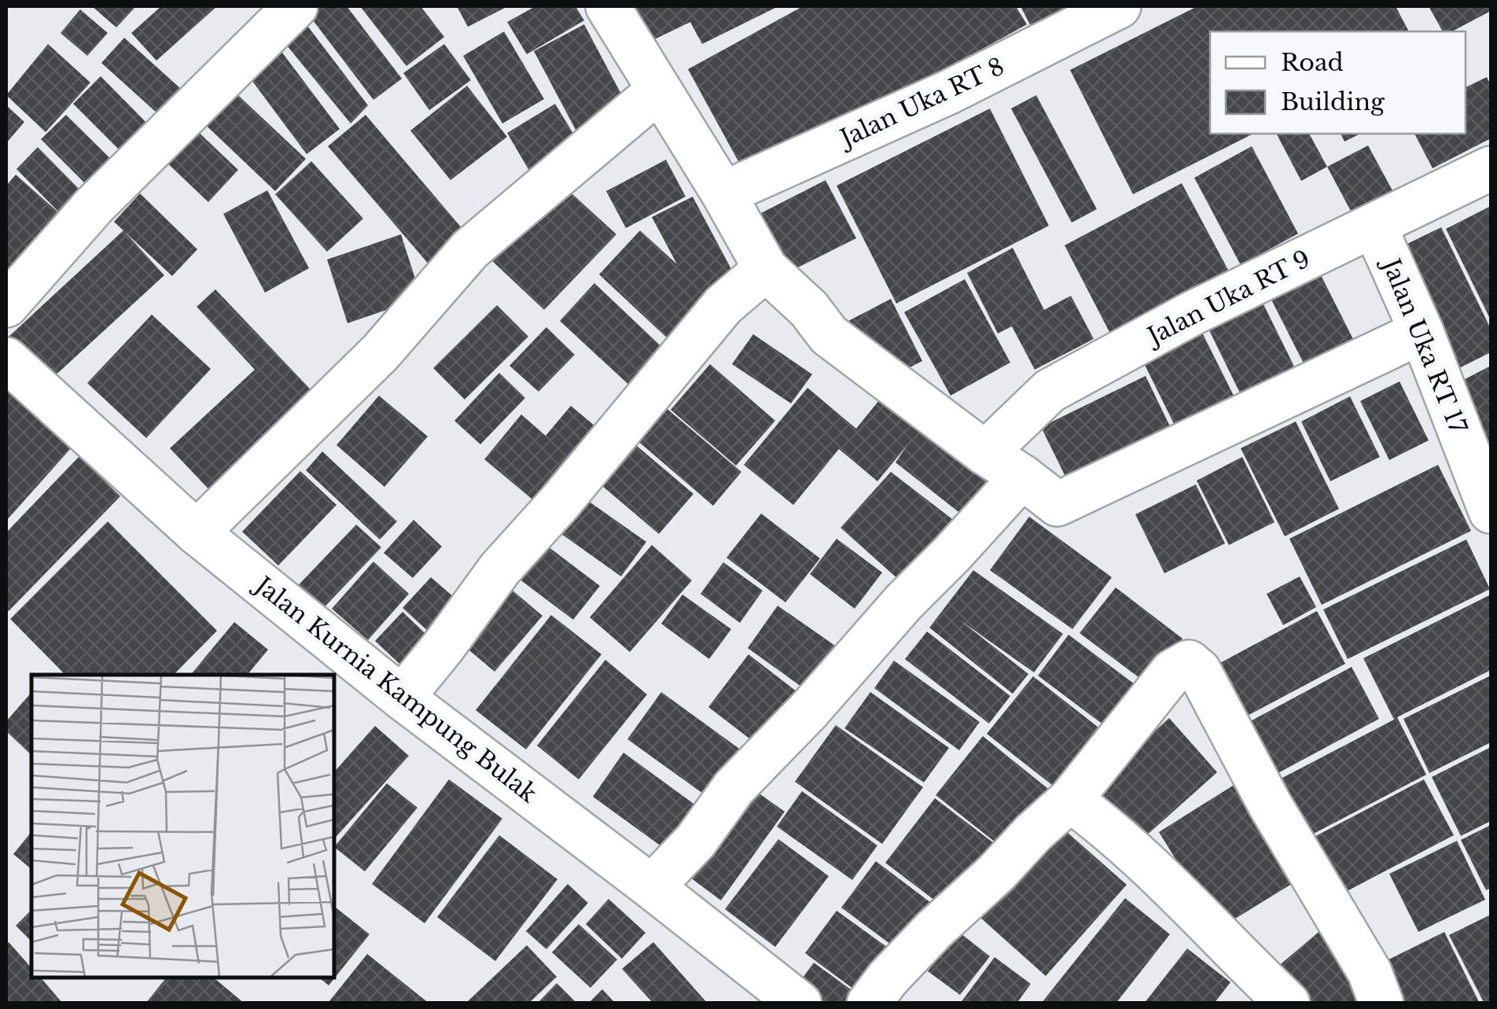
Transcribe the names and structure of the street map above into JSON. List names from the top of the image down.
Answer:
{
  "streets": {
    "street": [
      "Jalan Uka RT 8",
      "Jalan Uka RT 9",
      "Jalan Uka RT 17",
      "Jalan Kurnia Kampung Bulak"
    ]
  },
  "crossings": [
    ["Jalan Uka RT 9", "Jalan Uka RT 17"]
  ],
  "legend": ["Road", "Building"]
}
